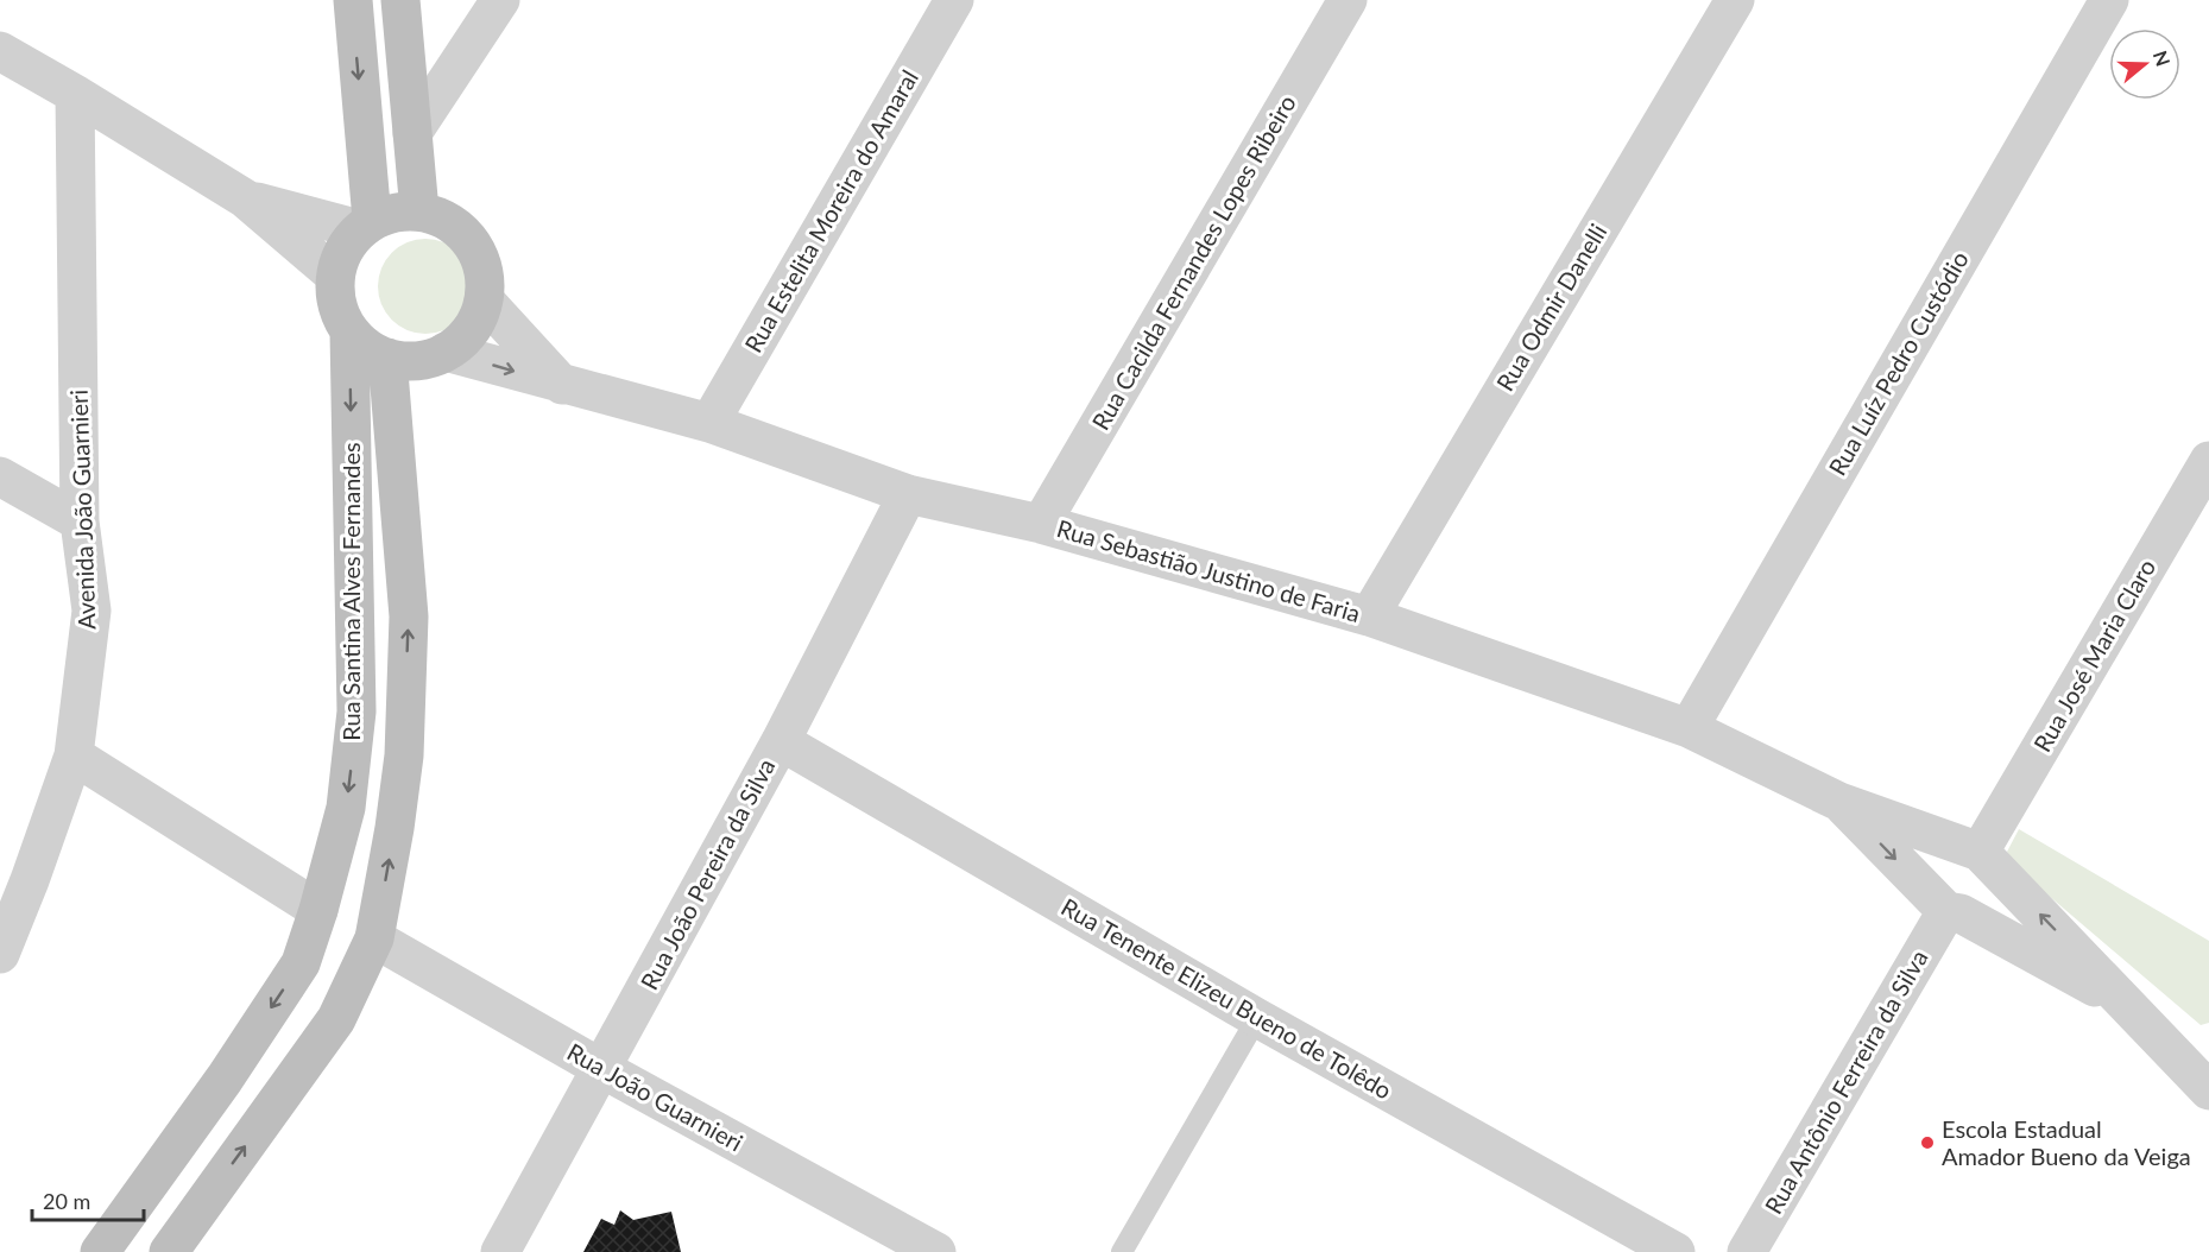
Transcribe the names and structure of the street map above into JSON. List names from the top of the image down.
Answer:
{
  "streets": {
    "street": [
      "Rua Estelita Moreira do Amaral",
      "Rua Cacilda Fernandes Lopes Ribeiro",
      "Rua Odmir Danelli",
      "Rua Luíz Pedro Custódio",
      "Avenida João Guarnieri",
      "Rua Sebastião Justino de Faria",
      "Rua Santina Alves Fernandes",
      "Rua José Maria Claro",
      "Rua João Pereira da Silva",
      "Rua Tenente Elizeu Bueno de Tolêdo",
      "Rua Antônio Ferreira da Silva",
      "Rua João Guarnieri"
    ]
  },
  "crossings": [
    ["Rua Estelita Moreira do Amaral", "Rua Sebastião Justino de Faria"],
    ["Rua Cacilda Fernandes Lopes Ribeiro", "Rua Sebastião Justino de Faria"],
    ["Rua Odmir Danelli", "Rua Sebastião Justino de Faria"],
    ["Rua Luíz Pedro Custódio", "Rua Sebastião Justino de Faria"],
    ["Rua Sebastião Justino de Faria", "Rua Santina Alves Fernandes"],
    ["Rua Sebastião Justino de Faria", "Rua José Maria Claro"],
    ["Rua Sebastião Justino de Faria", "Rua João Pereira da Silva"],
    ["Rua Sebastião Justino de Faria", "Rua Antônio Ferreira da Silva"],
    ["Rua Santina Alves Fernandes", "Rua João Guarnieri"],
    ["Rua João Pereira da Silva", "Rua Tenente Elizeu Bueno de Tolêdo"],
    ["Rua João Pereira da Silva", "Rua João Guarnieri"]
  ],
  "places": ["Escola Estadual Amador Bueno da Veiga"],
  "scale_bar": "20 m",
  "north": "right"
}
